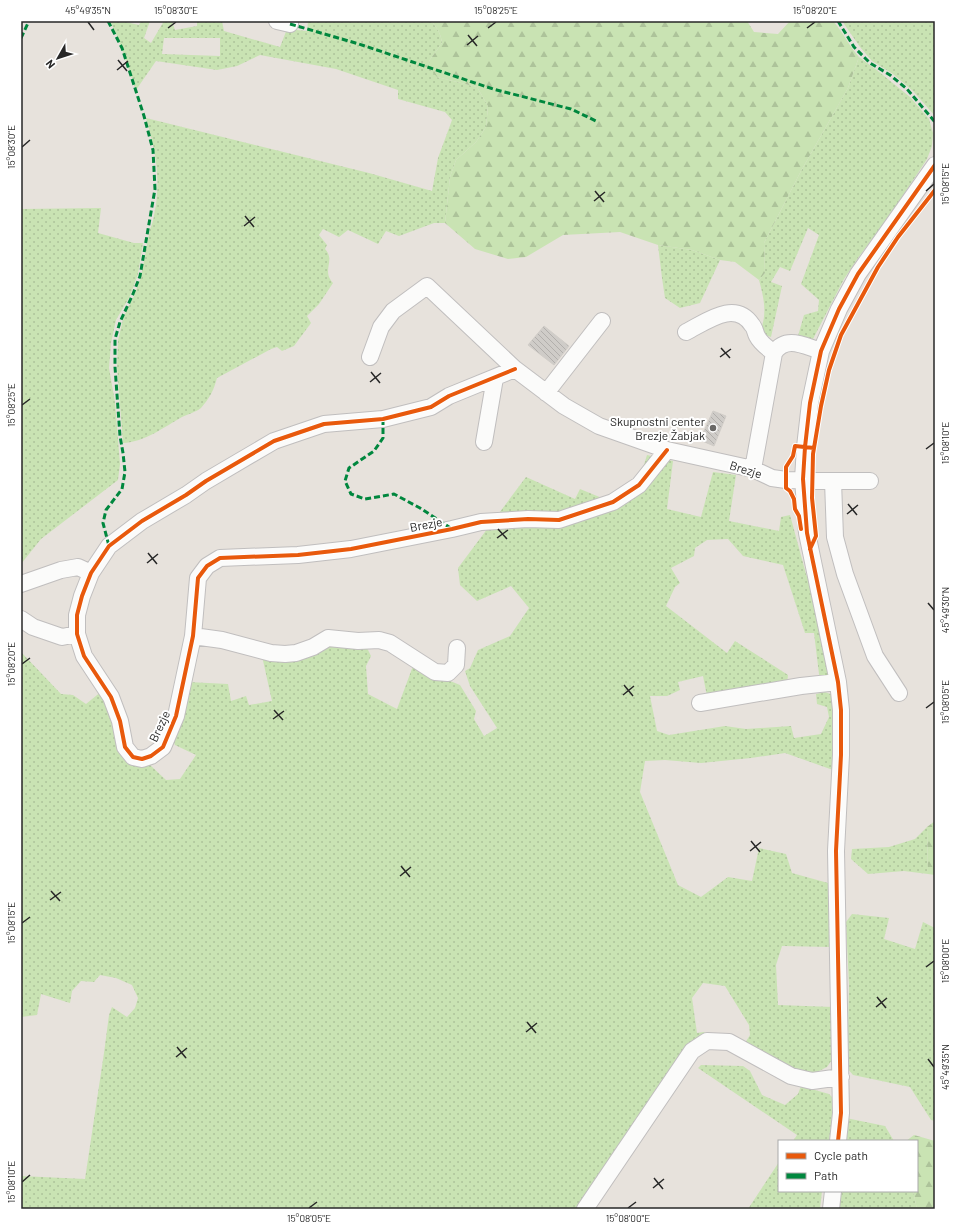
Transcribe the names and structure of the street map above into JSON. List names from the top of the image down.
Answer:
{
  "streets": {
    "street": ["Brezje"]
  },
  "places": ["Skupnostni center Brezje Žabjak"],
  "legend": ["Cycle path", "Path"],
  "north": "bottom left",
  "coordinates": [
    "45°49'35\"N",
    "15°08'30\"E",
    "15°08'25\"E",
    "15°08'20\"E",
    "15°08'15\"E",
    "15°08'10\"E",
    "45°49'30\"N",
    "15°08'05\"E",
    "15°08'00\"E"
  ]
}
